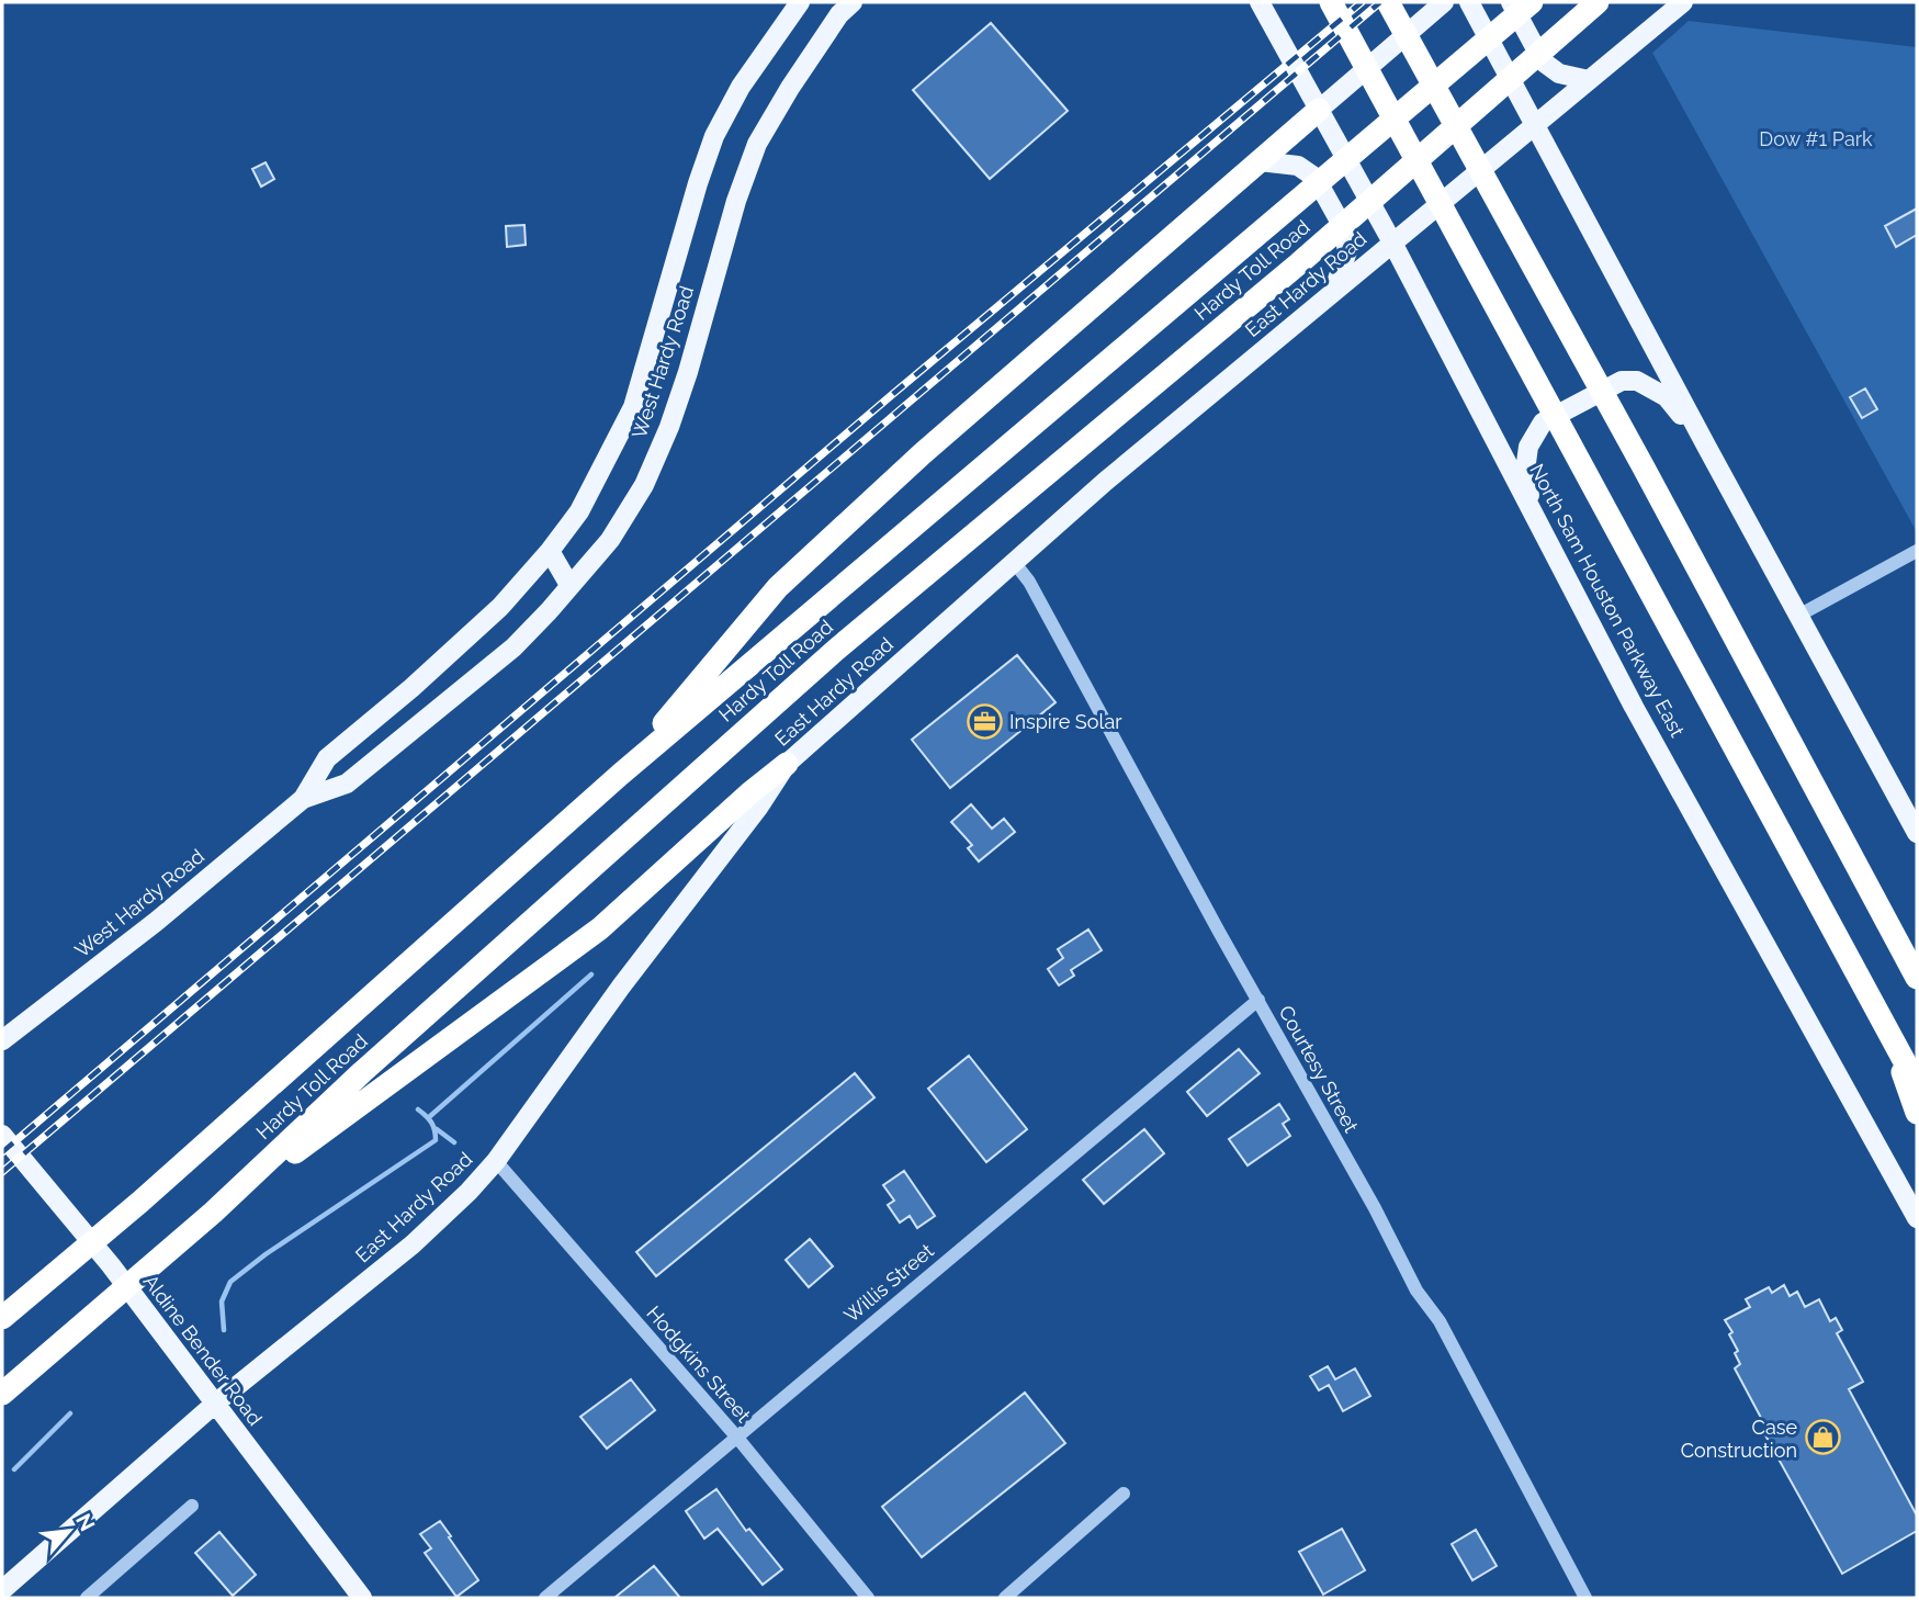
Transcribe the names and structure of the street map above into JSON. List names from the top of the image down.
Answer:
{
  "streets": {
    "highway": ["Hardy Toll Road", "North Sam Houston Parkway East"],
    "main road": ["East Hardy Road", "West Hardy Road", "Aldine Bender Road"],
    "street": ["Courtesy Street", "Willis Street", "Hodgkins Street"]
  },
  "crossings": [
    ["East Hardy Road", "North Sam Houston Parkway East"],
    ["East Hardy Road", "Courtesy Street"],
    ["East Hardy Road", "Aldine Bender Road"],
    ["East Hardy Road", "Hodgkins Street"],
    ["Courtesy Street", "Willis Street"],
    ["Willis Street", "Hodgkins Street"]
  ],
  "parks": ["Dow #1 Park"],
  "places": {
    "office": ["Inspire Solar"],
    "shop": ["Case Construction"]
  },
  "north": "top right"
}
